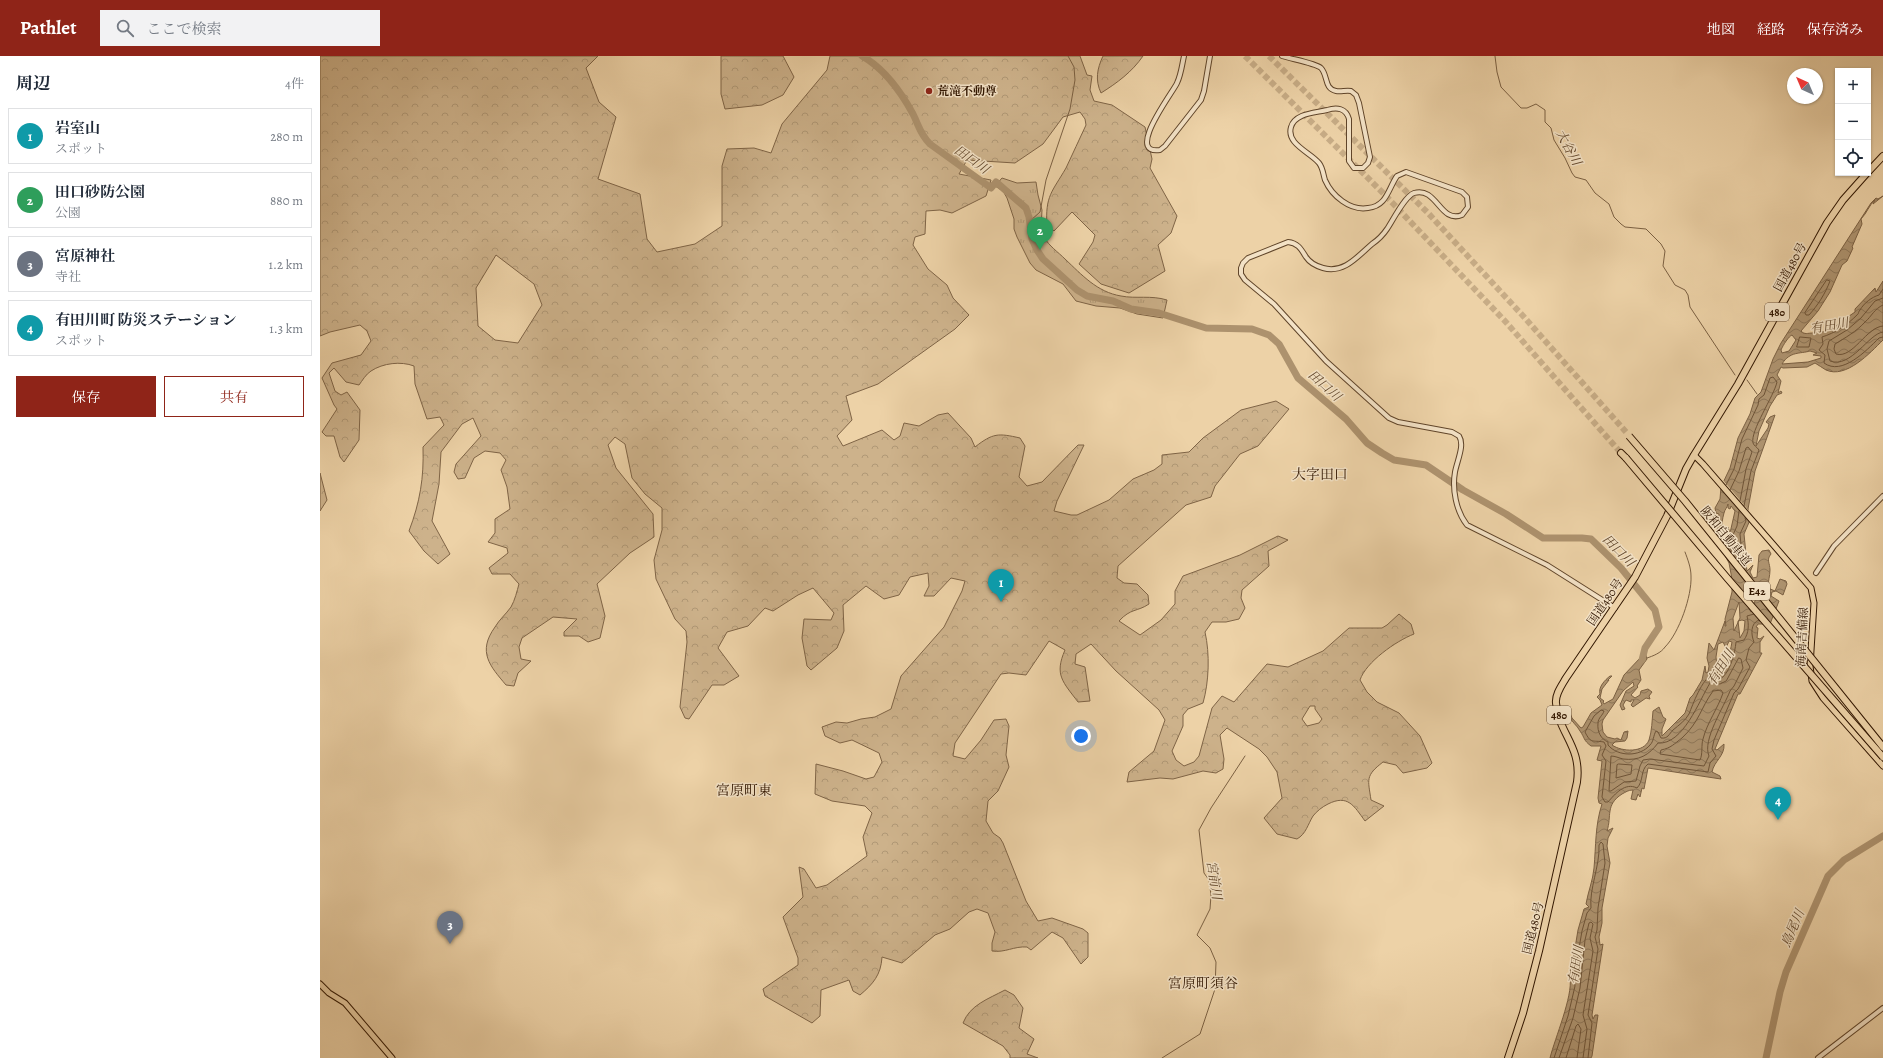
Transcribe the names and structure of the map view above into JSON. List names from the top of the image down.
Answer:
{
  "streets": {
    "highway": [
      "国道480号",
      "480",
      "阪和自動車道",
      "E42"
    ],
    "main road": ["海南吉備線"]
  },
  "crossings": [
    ["国道480号", "海南吉備線"]
  ],
  "districts": ["大字田口", "宮原町東", "宮原町須谷"],
  "water": [
    "大谷川",
    "田口川",
    "有田川",
    "宮前川",
    "鳥尾川"
  ],
  "places": ["荒滝不動尊"],
  "north": "top left",
  "page": {
    "header": "Pathlet",
    "search": "ここで検索",
    "nav": ["地図", "経路", "保存済み"],
    "heading": ["周辺", "4件"],
    "map_buttons": ["+", "−"],
    "list": [
      {
        "mark": "1",
        "name": "岩室山",
        "note": "スポット",
        "value": "280 m"
      },
      {
        "mark": "2",
        "name": "田口砂防公園",
        "note": "公園",
        "value": "880 m"
      },
      {
        "mark": "3",
        "name": "宮原神社",
        "note": "寺社",
        "value": "1.2 km"
      },
      {
        "mark": "4",
        "name": "有田川町 防災ステーション",
        "note": "スポット",
        "value": "1.3 km"
      }
    ],
    "pins": [
      "2",
      "1",
      "4",
      "3"
    ],
    "buttons": ["保存", "共有"]
  }
}
